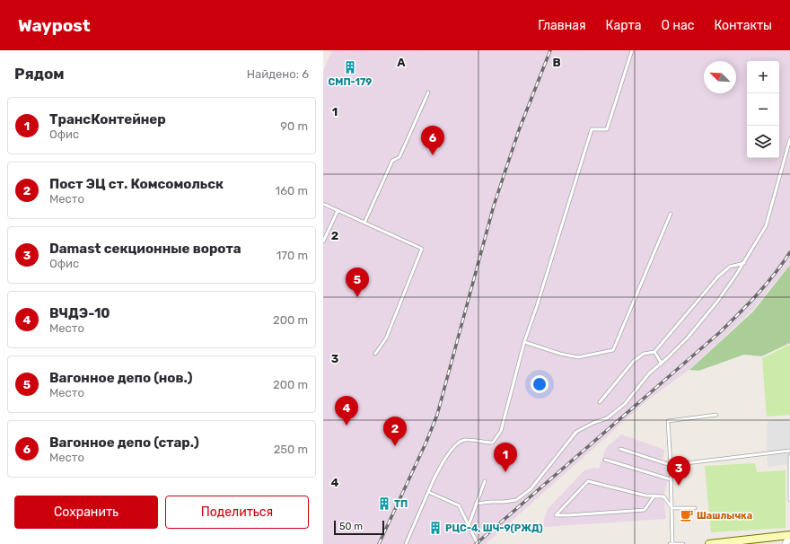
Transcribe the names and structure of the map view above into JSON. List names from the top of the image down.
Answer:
{
  "places": {
    "building": ["СМП-179", "ТП", "РЦС-4, ШЧ-9(РЖД)"],
    "cafe": ["Шашлычка"]
  },
  "scale_bar": "50 m",
  "north": "top left",
  "page": {
    "header": "Waypost",
    "nav": [
      "Главная",
      "Карта",
      "О нас",
      "Контакты"
    ],
    "heading": ["Рядом", "Найдено: 6"],
    "map_buttons": ["+", "−"],
    "list": [
      {
        "mark": "1",
        "name": "ТрансКонтейнер",
        "note": "Офис",
        "value": "90 m"
      },
      {
        "mark": "2",
        "name": "Пост ЭЦ ст. Комсомольск",
        "note": "Место",
        "value": "160 m"
      },
      {
        "mark": "3",
        "name": "Damast секционные ворота",
        "note": "Офис",
        "value": "170 m"
      },
      {
        "mark": "4",
        "name": "ВЧДЭ-10",
        "note": "Место",
        "value": "200 m"
      },
      {
        "mark": "5",
        "name": "Вагонное депо (нов.)",
        "note": "Место",
        "value": "200 m"
      },
      {
        "mark": "6",
        "name": "Вагонное депо (стар.)",
        "note": "Место",
        "value": "250 m"
      }
    ],
    "pins": [
      "6",
      "5",
      "4",
      "2",
      "1",
      "3"
    ],
    "buttons": ["Сохранить", "Поделиться"],
    "scale": "50 m"
  },
  "grid": {
    "columns": ["A", "B"],
    "rows": [
      "1",
      "2",
      "3",
      "4"
    ]
  }
}
